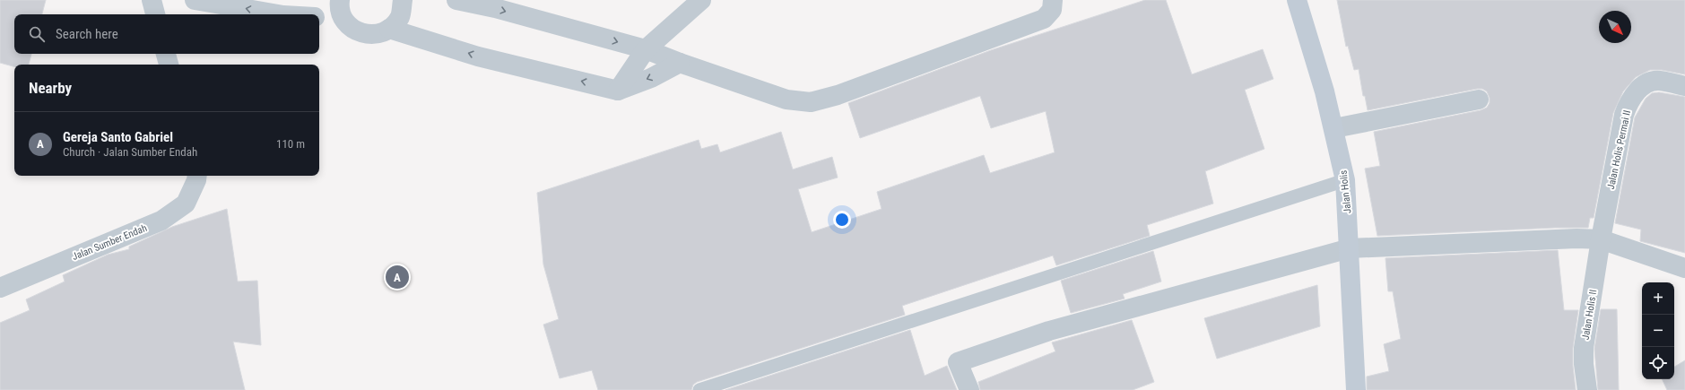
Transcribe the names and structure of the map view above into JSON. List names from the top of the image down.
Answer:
{
  "streets": {
    "street": [
      "Jalan Holis Permai II",
      "Jalan Holis",
      "Jalan Sumber Endah",
      "Jalan Holis II"
    ]
  },
  "crossings": [
    ["Jalan Holis Permai II", "Jalan Holis II"]
  ],
  "north": "bottom right",
  "page": {
    "search": "Search here",
    "heading": "Nearby",
    "list": [
      {
        "mark": "A",
        "name": "Gereja Santo Gabriel",
        "note": "Church · Jalan Sumber Endah",
        "value": "110 m"
      }
    ],
    "pins": "A",
    "map_buttons": ["+", "−"]
  }
}
